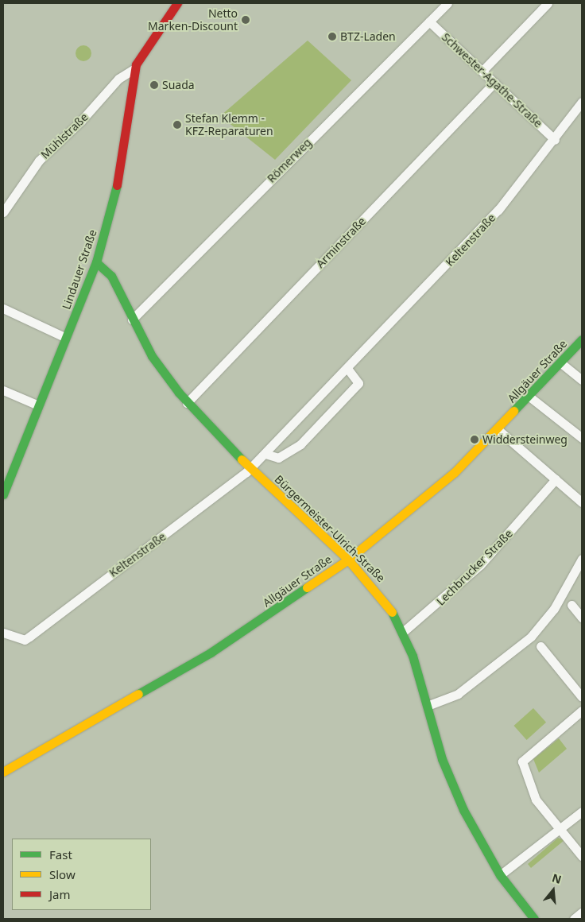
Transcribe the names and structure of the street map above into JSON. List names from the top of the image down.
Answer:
{
  "streets": {
    "main road": ["Lindauer Straße", "Allgäuer Straße", "Bürgermeister-Ulrich-Straße"],
    "street": [
      "Schwester-Agathe-Straße",
      "Mühlstraße",
      "Römerweg",
      "Keltenstraße",
      "Arminstraße",
      "Lechbrucker Straße"
    ]
  },
  "crossings": [
    ["Schwester-Agathe-Straße", "Römerweg"],
    ["Schwester-Agathe-Straße", "Keltenstraße"],
    ["Schwester-Agathe-Straße", "Arminstraße"],
    ["Mühlstraße", "Lindauer Straße"],
    ["Römerweg", "Bürgermeister-Ulrich-Straße"],
    ["Keltenstraße", "Bürgermeister-Ulrich-Straße"],
    ["Arminstraße", "Bürgermeister-Ulrich-Straße"],
    ["Lindauer Straße", "Bürgermeister-Ulrich-Straße"],
    ["Allgäuer Straße", "Bürgermeister-Ulrich-Straße"],
    ["Bürgermeister-Ulrich-Straße", "Lechbrucker Straße"]
  ],
  "places": [
    "Netto Marken-Discount",
    "BTZ-Laden",
    "Suada",
    "Stefan Klemm - KFZ-Reparaturen",
    "Widdersteinweg"
  ],
  "legend": ["Fast", "Slow", "Jam"],
  "north": "top"
}
